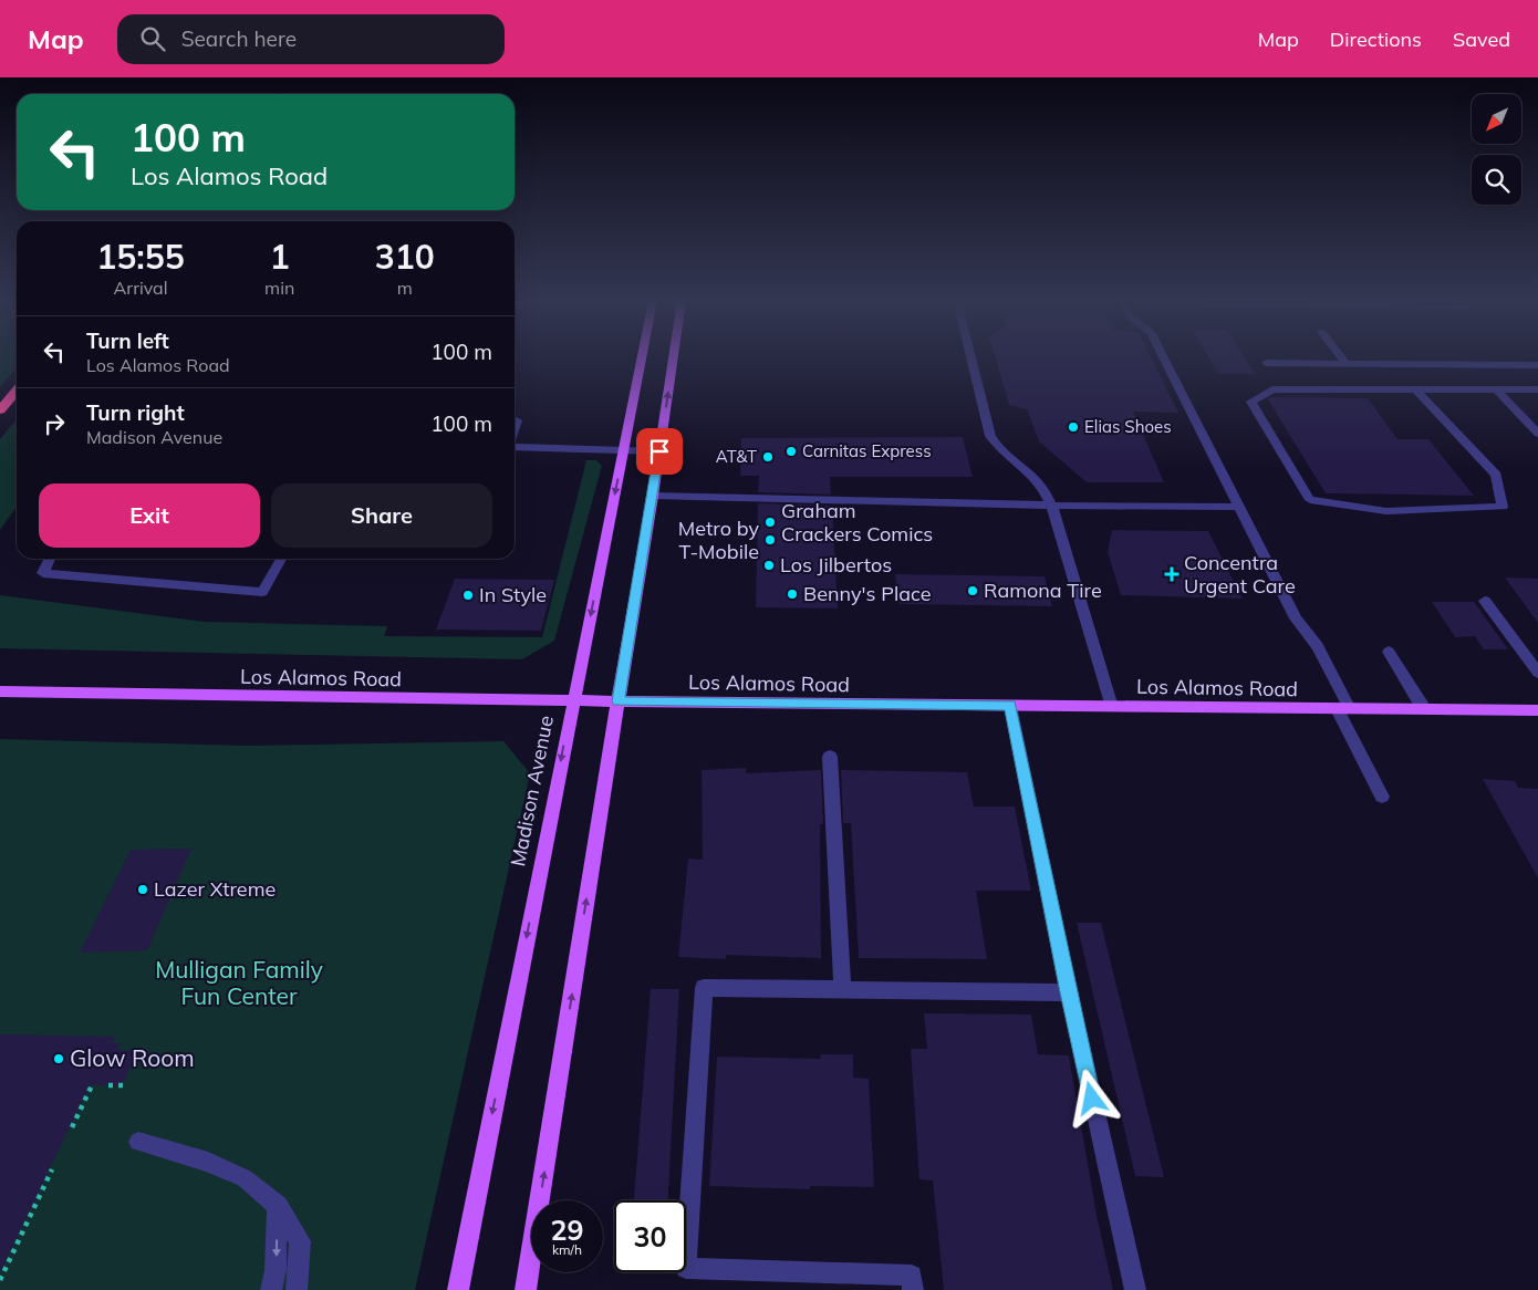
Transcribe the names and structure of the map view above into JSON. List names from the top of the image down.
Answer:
{
  "streets": {
    "main road": ["Los Alamos Road", "Madison Avenue"]
  },
  "crossings": [
    ["Los Alamos Road", "Madison Avenue"]
  ],
  "parks": ["Mulligan Family Fun Center"],
  "places": {
    "other": [
      "Elias Shoes",
      "Carnitas Express",
      "AT&T",
      "Graham Crackers Comics",
      "Metro by T-Mobile",
      "Los Jilbertos",
      "Ramona Tire",
      "Benny's Place",
      "In Style",
      "Lazer Xtreme",
      "Glow Room"
    ],
    "health": ["Concentra Urgent Care"]
  },
  "north": "bottom left",
  "page": {
    "header": "Map",
    "search": "Search here",
    "nav": ["Map", "Directions", "Saved"],
    "turn": ["100 m", "Los Alamos Road"],
    "eta": [
      "15:55",
      "Arrival",
      "1",
      "min",
      "310",
      "m"
    ],
    "list": [
      {
        "name": "Turn left",
        "note": "Los Alamos Road",
        "value": "100 m"
      },
      {
        "name": "Turn right",
        "note": "Madison Avenue",
        "value": "100 m"
      }
    ],
    "buttons": ["Exit", "Share"],
    "speed": "29 km/h",
    "limit": "30"
  }
}
